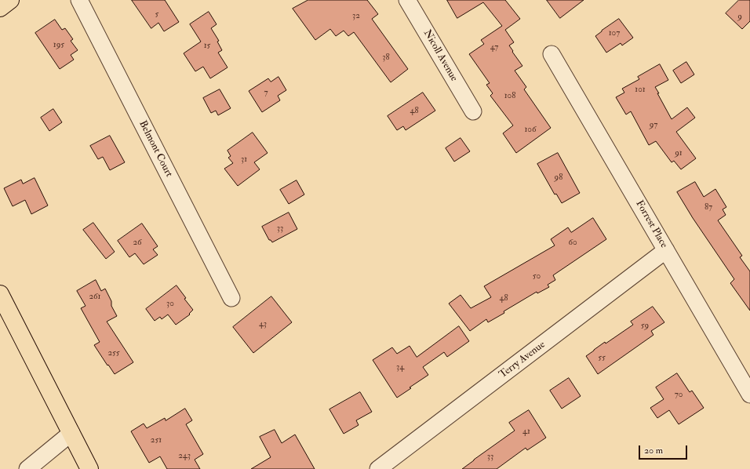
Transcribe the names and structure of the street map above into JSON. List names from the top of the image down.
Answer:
{
  "streets": {
    "street": [
      "Nicoll Avenue",
      "Belmont Court",
      "Forrest Place",
      "Terry Avenue"
    ]
  },
  "crossings": [
    ["Forrest Place", "Terry Avenue"]
  ],
  "house_numbers": [
    "5",
    "32",
    "9",
    "107",
    "195",
    "15",
    "47",
    "38",
    "101",
    "7",
    "108",
    "48",
    "97",
    "106",
    "91",
    "31",
    "98",
    "87",
    "33",
    "26",
    "60",
    "50",
    "261",
    "48",
    "30",
    "43",
    "59",
    "255",
    "55",
    "34",
    "70",
    "41",
    "251",
    "243",
    "33"
  ],
  "scale_bar": "20 m"
}
